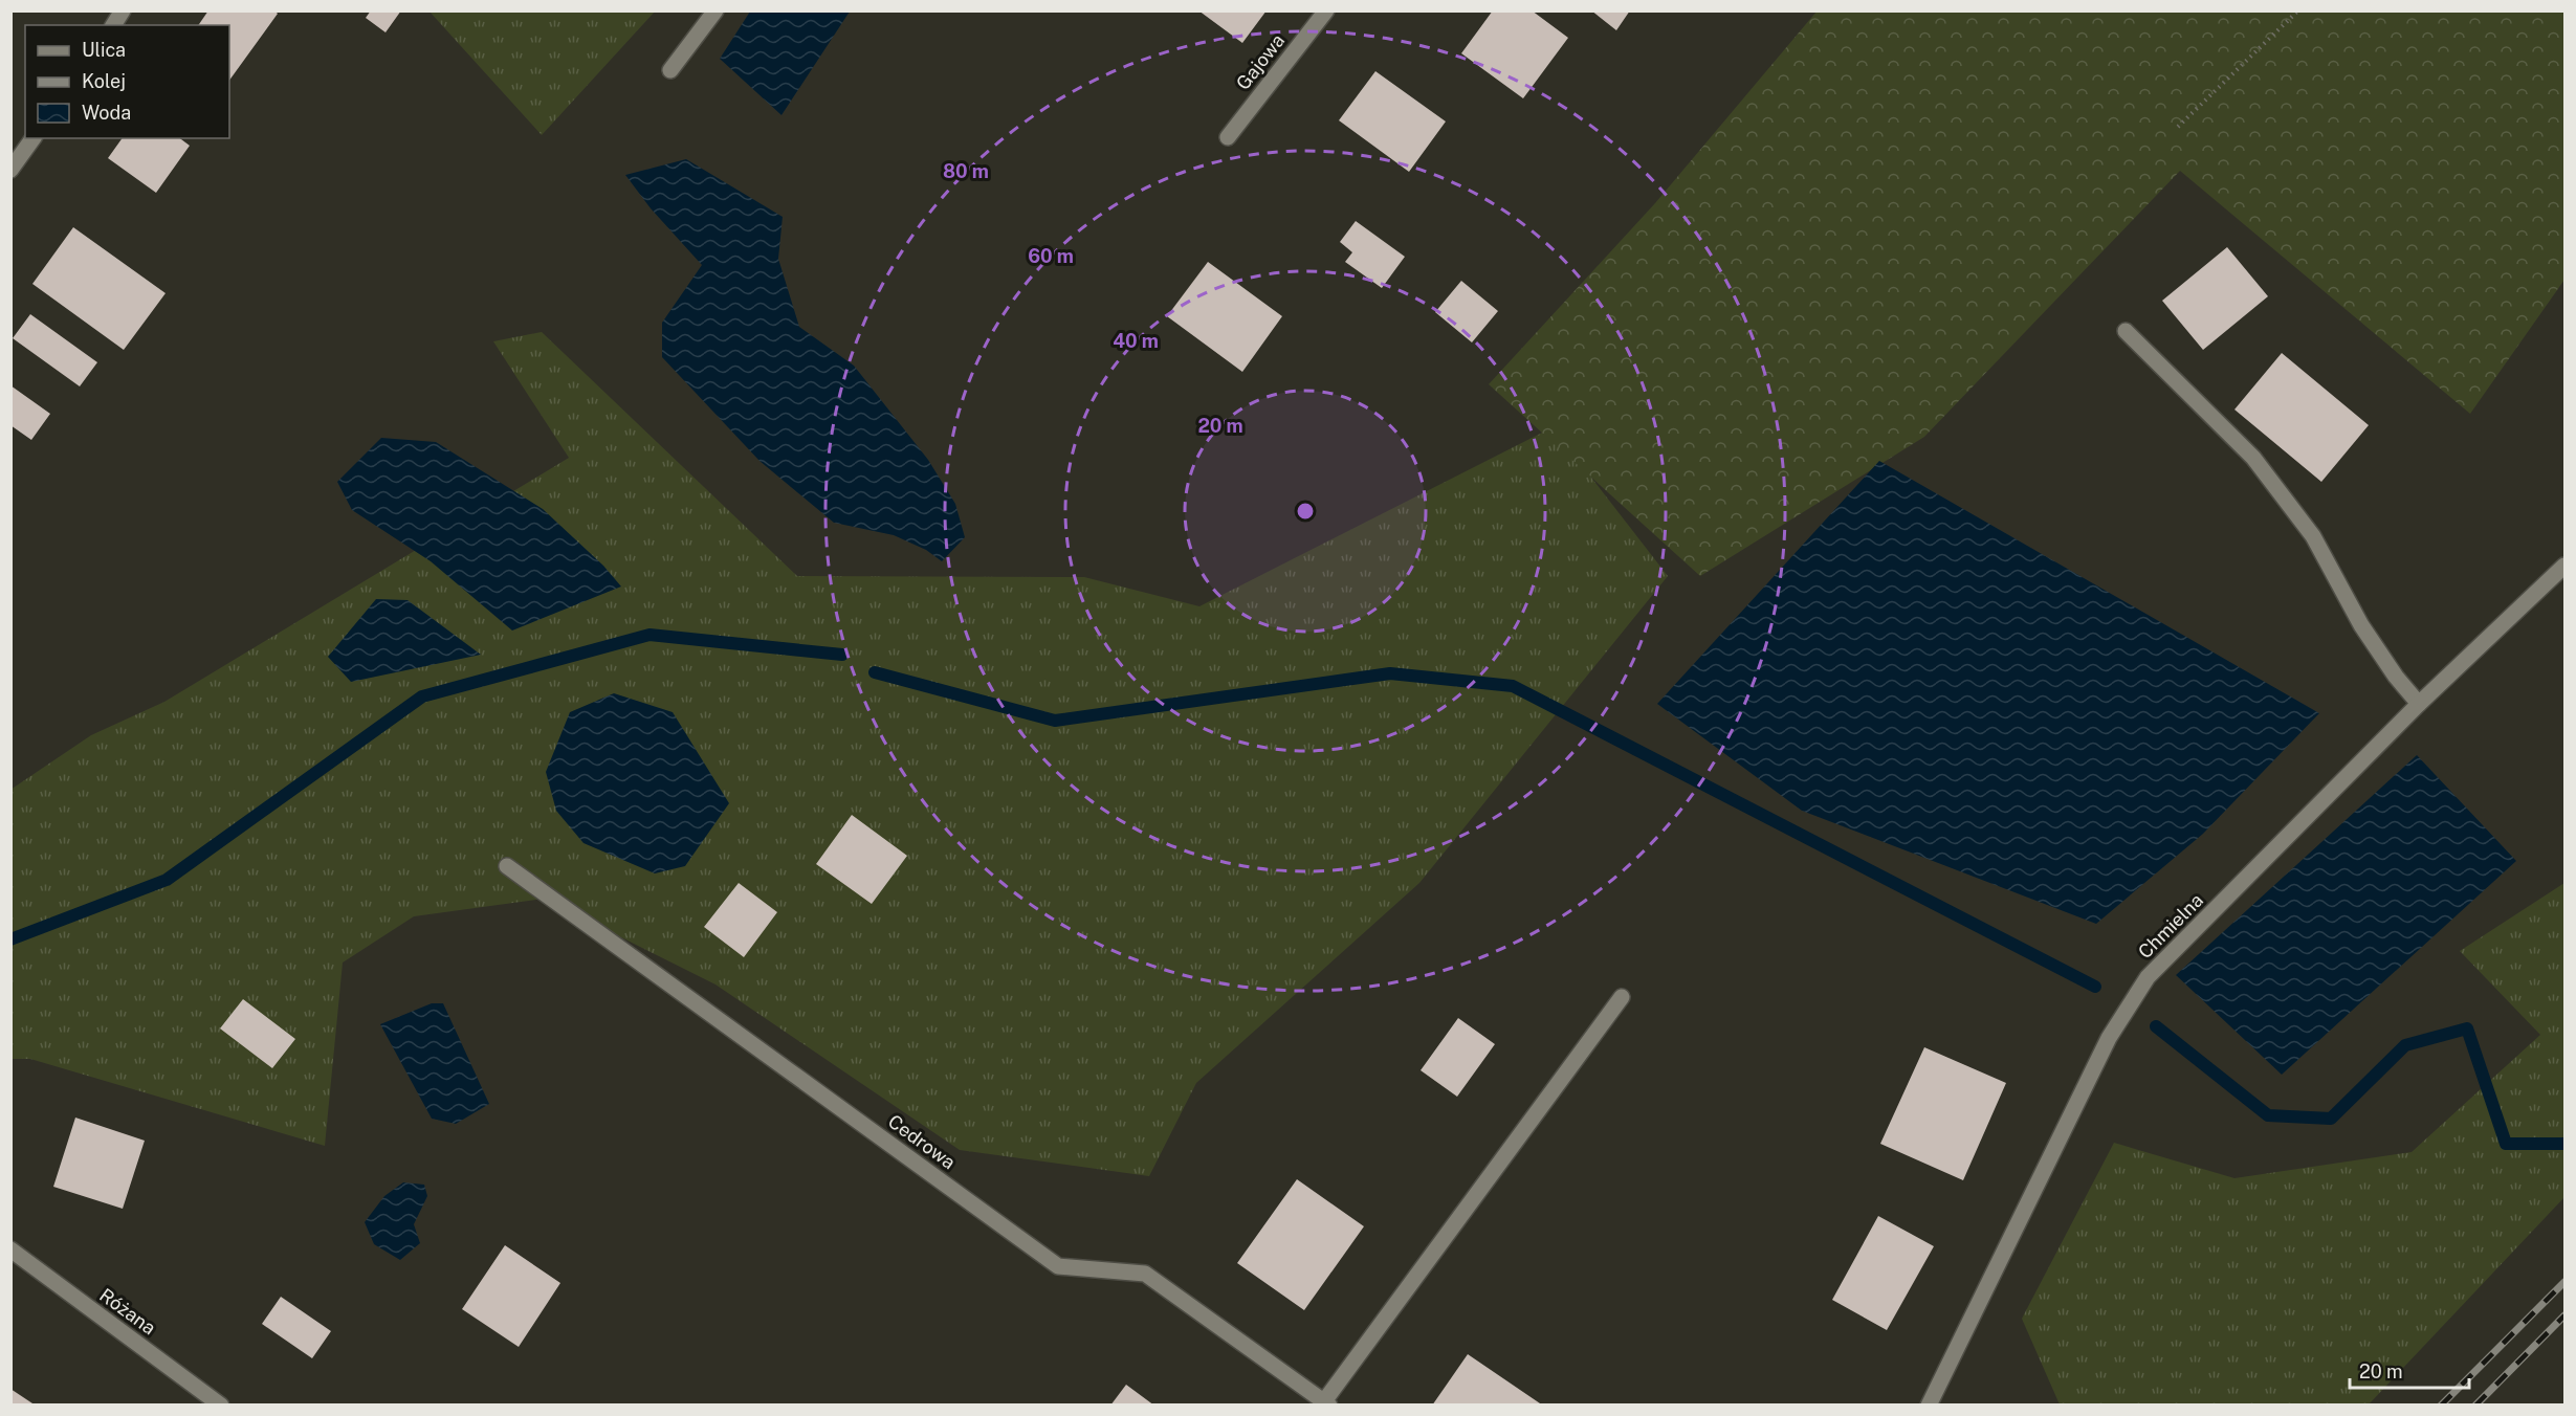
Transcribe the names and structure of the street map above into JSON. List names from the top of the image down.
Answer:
{
  "streets": {
    "street": [
      "Gajowa",
      "Chmielna",
      "Cedrowa",
      "Różana"
    ]
  },
  "legend": ["Ulica", "Kolej", "Woda"],
  "scale_bar": "20 m",
  "rings": [
    "80 m",
    "60 m",
    "40 m",
    "20 m"
  ]
}
